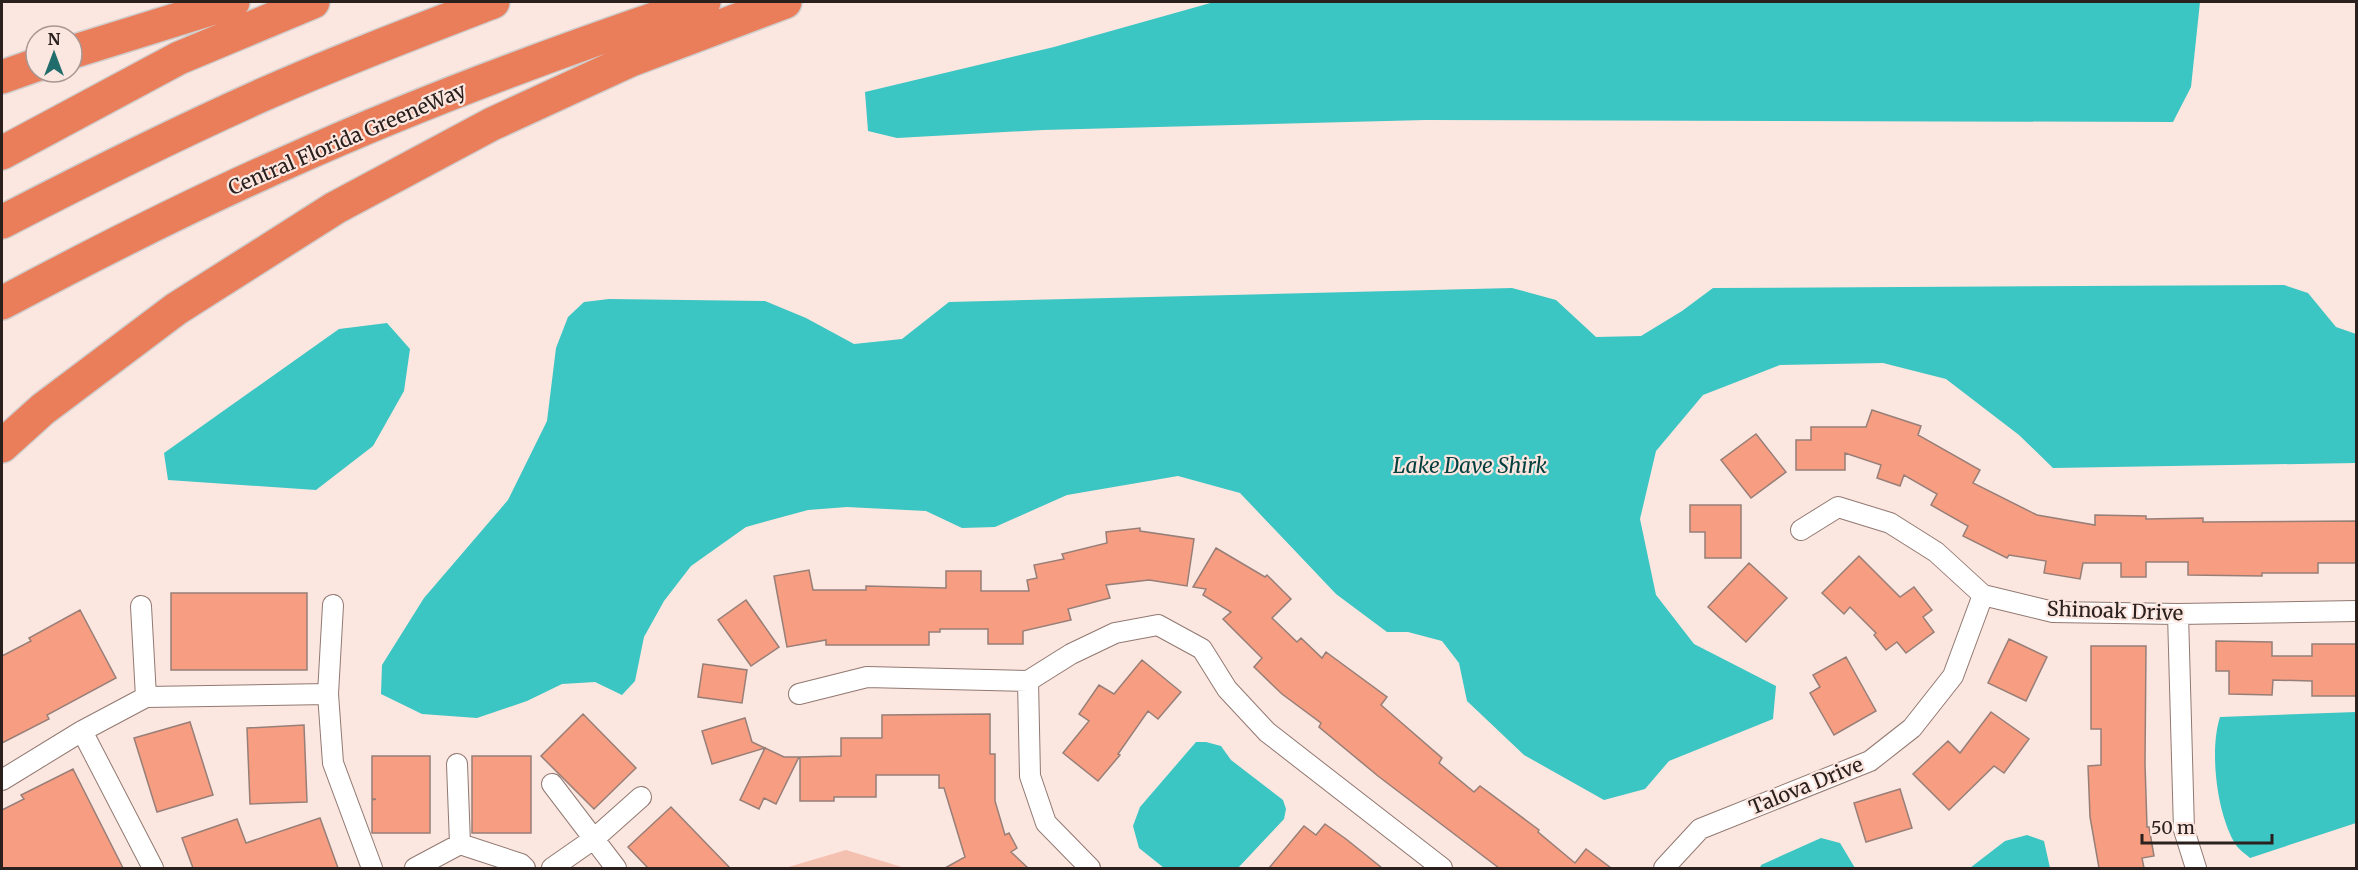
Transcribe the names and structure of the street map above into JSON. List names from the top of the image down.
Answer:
{
  "streets": {
    "highway": ["Central Florida GreeneWay"],
    "street": ["Shinoak Drive", "Talova Drive"]
  },
  "crossings": [
    ["Shinoak Drive", "Talova Drive"]
  ],
  "water": ["Lake Dave Shirk"],
  "scale_bar": "50 m",
  "north": "top"
}
